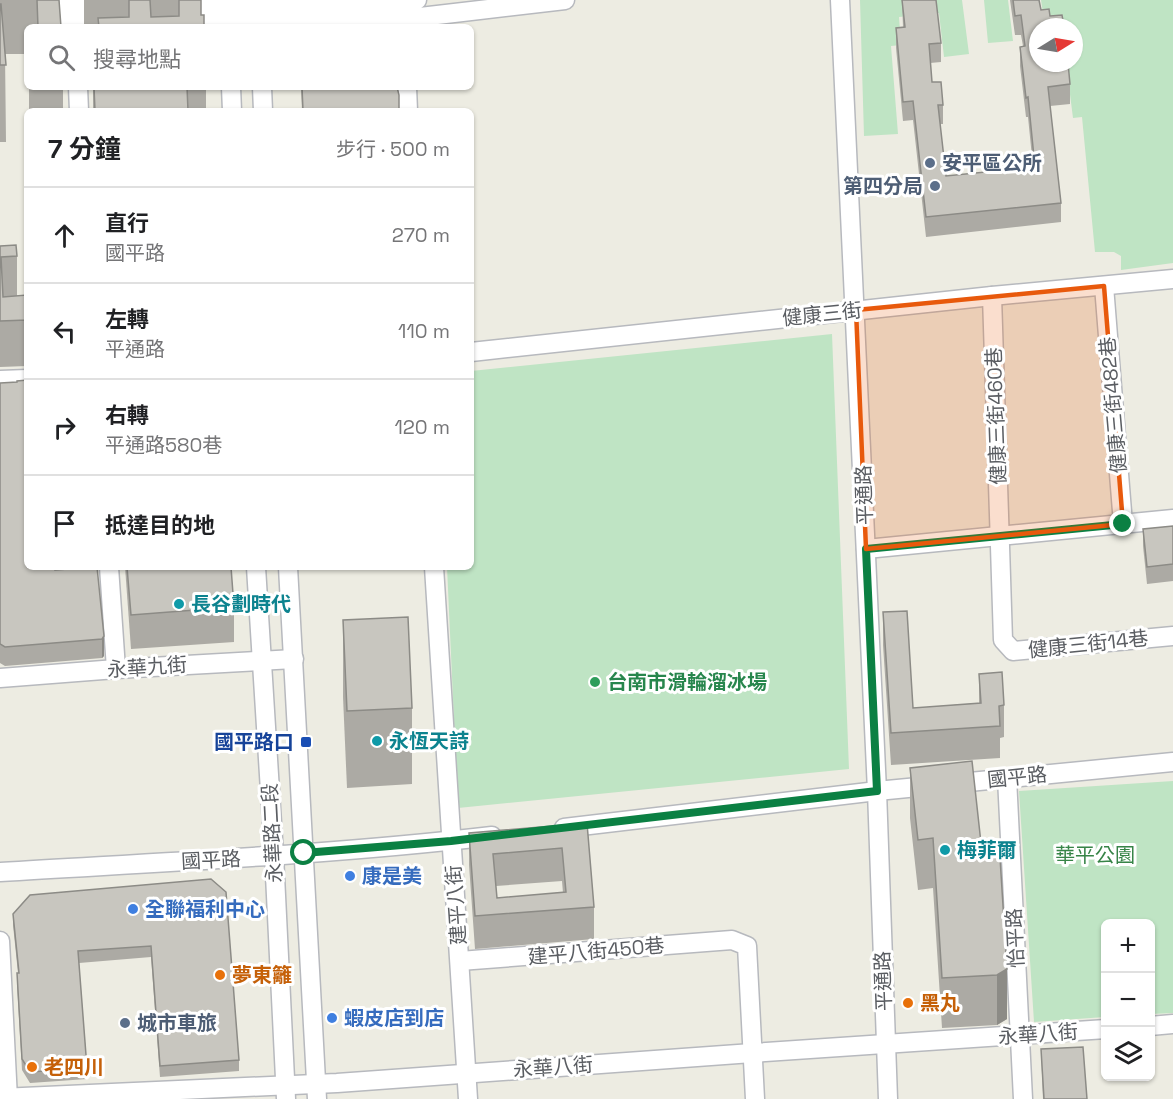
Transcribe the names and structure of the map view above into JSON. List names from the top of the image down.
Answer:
{
  "streets": {
    "street": [
      "健康三街",
      "健康三街482巷",
      "健康三街460巷",
      "平通路",
      "健康三街14巷",
      "永華九街",
      "國平路",
      "永華路二段",
      "建平八街",
      "怡平路",
      "建平八街450巷",
      "永華八街"
    ]
  },
  "crossings": [
    ["健康三街", "健康三街482巷"],
    ["健康三街", "健康三街460巷"],
    ["健康三街", "平通路"],
    ["健康三街460巷", "健康三街14巷"],
    ["平通路", "國平路"],
    ["平通路", "永華八街"],
    ["永華九街", "永華路二段"],
    ["國平路", "永華路二段"],
    ["國平路", "建平八街"],
    ["國平路", "怡平路"],
    ["永華路二段", "永華八街"],
    ["建平八街", "建平八街450巷"],
    ["建平八街", "永華八街"],
    ["怡平路", "永華八街"],
    ["建平八街450巷", "永華八街"]
  ],
  "parks": ["華平公園"],
  "places": {
    "other": [
      "安平區公所",
      "第四分局",
      "長谷劃時代",
      "台南市滑輪溜冰場",
      "永恆天詩",
      "梅菲爾",
      "康是美",
      "全聯福利中心",
      "夢東籬",
      "黑丸",
      "蝦皮店到店",
      "城市車旅",
      "老四川"
    ],
    "transit": ["國平路口"]
  },
  "north": "right",
  "page": {
    "search": "搜尋地點",
    "heading": ["7 分鐘", "步行 · 500 m"],
    "list": [
      ["直行", "國平路", "270 m"],
      ["左轉", "平通路", "110 m"],
      ["右轉", "平通路580巷", "120 m"],
      "抵達目的地"
    ],
    "map_buttons": ["+", "−"]
  }
}
